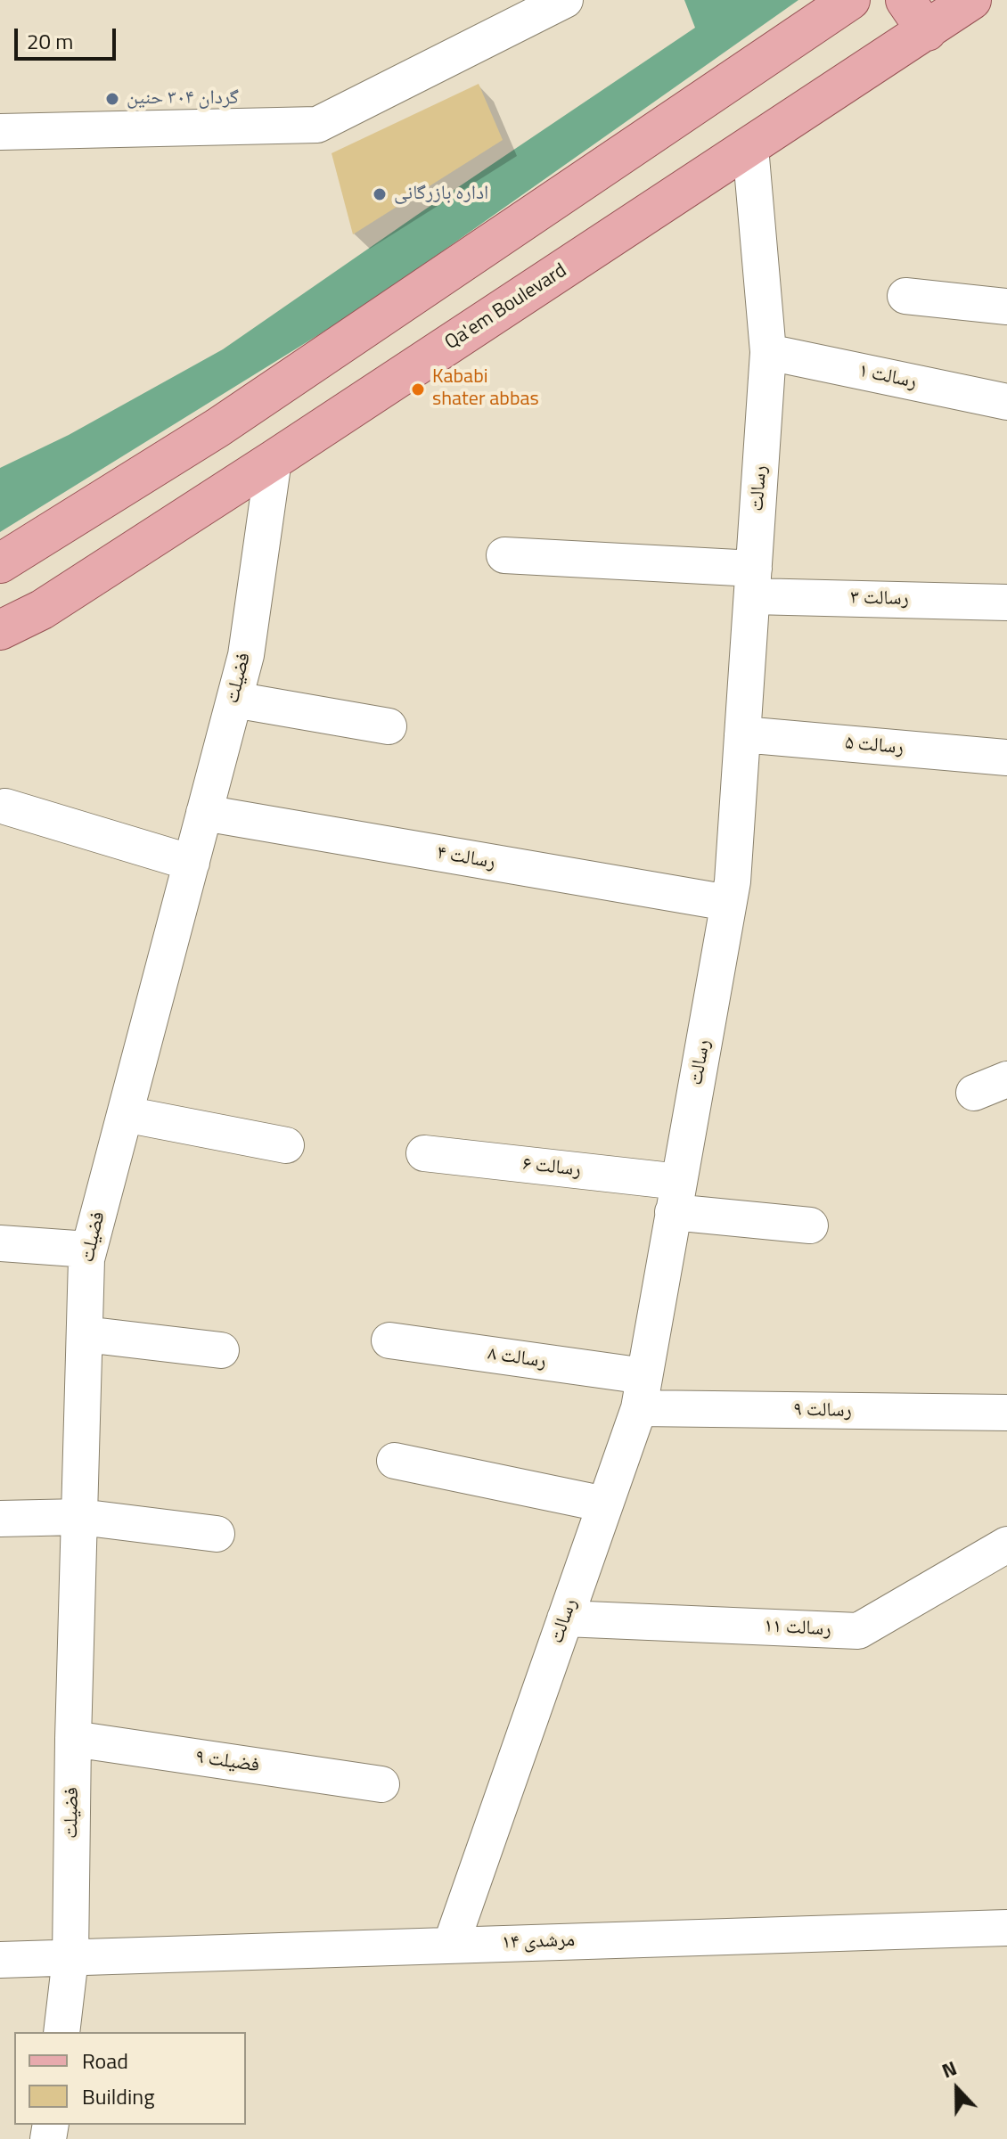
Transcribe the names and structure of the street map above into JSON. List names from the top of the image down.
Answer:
{
  "streets": {
    "main road": ["Qa'em Boulevard"],
    "street": [
      "رسالت ۱",
      "رسالت",
      "رسالت ۳",
      "فضیلت",
      "رسالت ۵",
      "رسالت ۴",
      "رسالت ۶",
      "رسالت ۸",
      "رسالت ۹",
      "رسالت ۱۱",
      "فضیلت ۹",
      "مرشدی ۱۴"
    ]
  },
  "crossings": [
    ["Qa'em Boulevard", "رسالت"],
    ["Qa'em Boulevard", "فضیلت"],
    ["رسالت ۱", "رسالت"],
    ["رسالت", "رسالت ۳"],
    ["رسالت", "رسالت ۵"],
    ["رسالت", "رسالت ۴"],
    ["رسالت", "رسالت ۶"],
    ["رسالت", "رسالت ۸"],
    ["رسالت", "رسالت ۹"],
    ["رسالت", "رسالت ۱۱"],
    ["رسالت", "مرشدی ۱۴"],
    ["فضیلت", "رسالت ۴"],
    ["فضیلت", "فضیلت ۹"],
    ["فضیلت", "مرشدی ۱۴"],
    ["رسالت ۸", "رسالت ۹"]
  ],
  "places": ["گردان ۳۰۴ حنین", "اداره بازرگانی", "Kababi shater abbas"],
  "legend": ["Road", "Building"],
  "scale_bar": "20 m",
  "north": "top"
}
